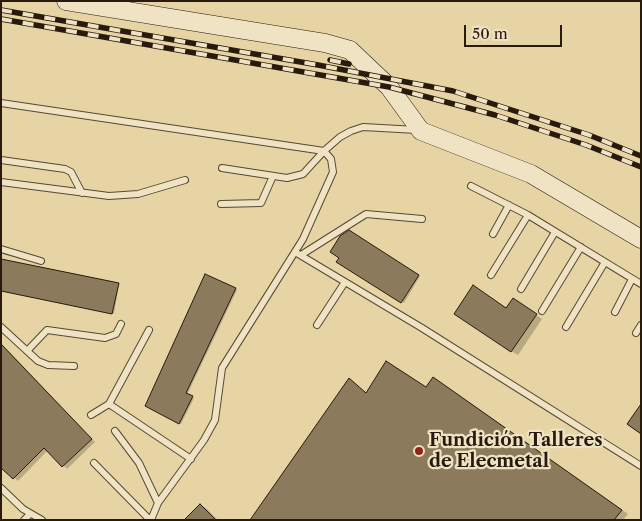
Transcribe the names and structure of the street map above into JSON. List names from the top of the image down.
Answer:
{
  "places": ["Fundición Talleres de Elecmetal"],
  "scale_bar": "50 m"
}
